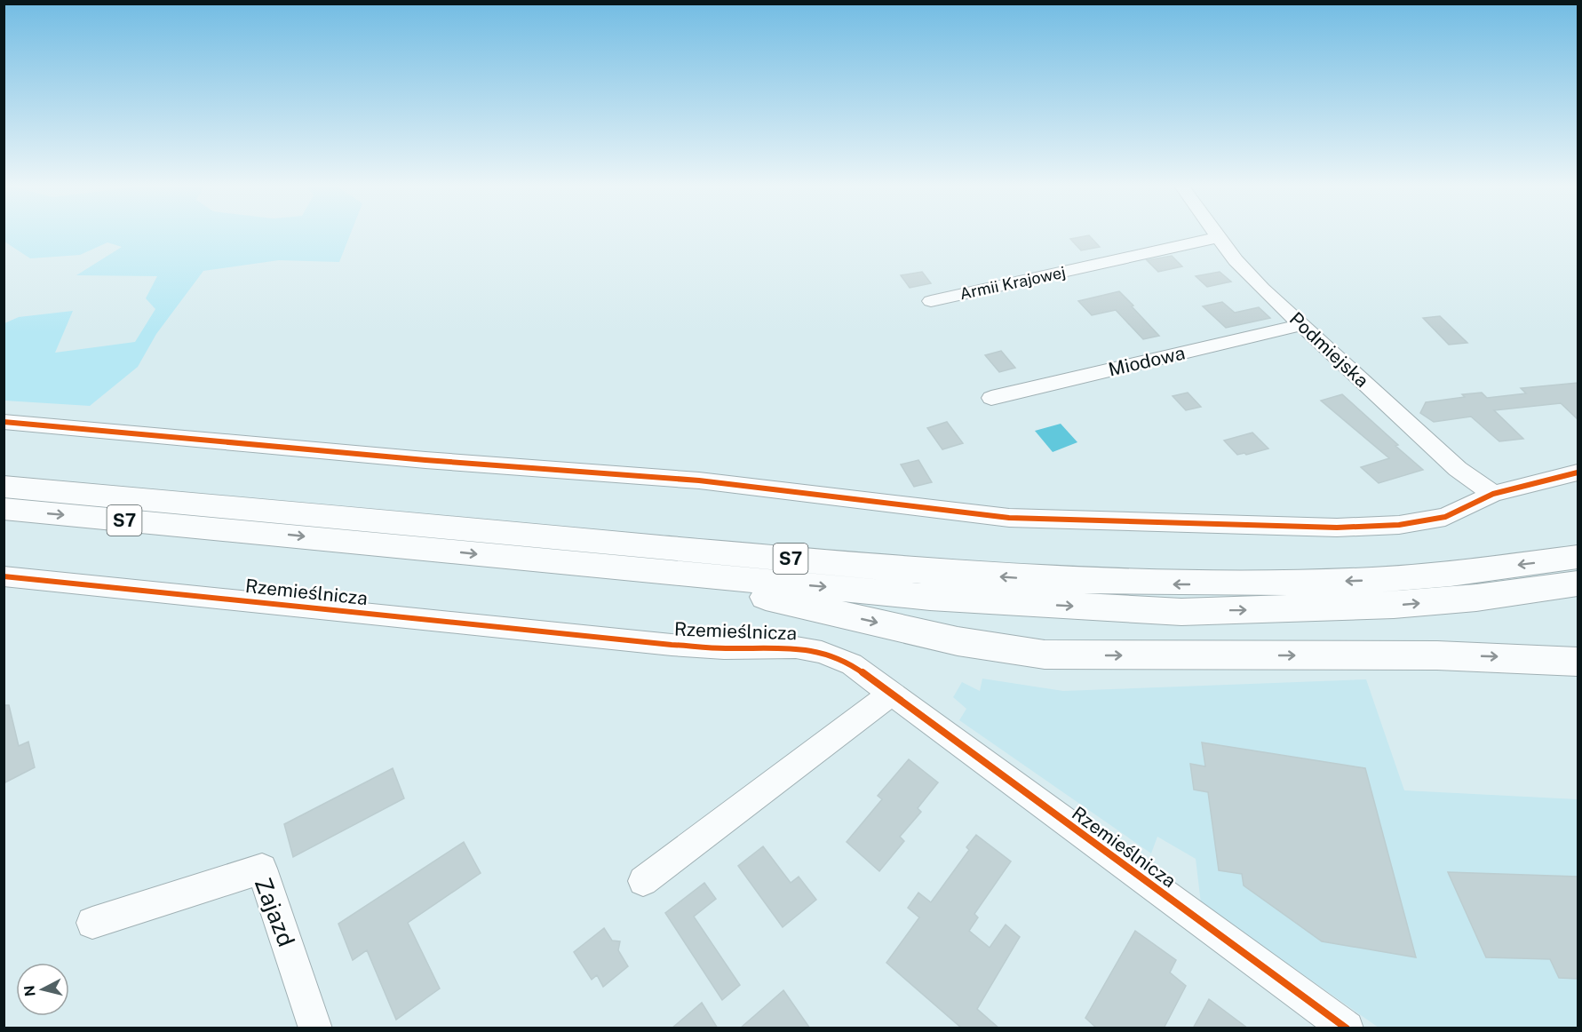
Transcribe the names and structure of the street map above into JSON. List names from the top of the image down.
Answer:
{
  "streets": {
    "highway": ["S7"],
    "street": [
      "Armii Krajowej",
      "Podmiejska",
      "Miodowa",
      "Rzemieślnicza",
      "Zajazd"
    ]
  },
  "crossings": [
    ["Armii Krajowej", "Podmiejska"],
    ["Podmiejska", "Miodowa"]
  ],
  "north": "left"
}
